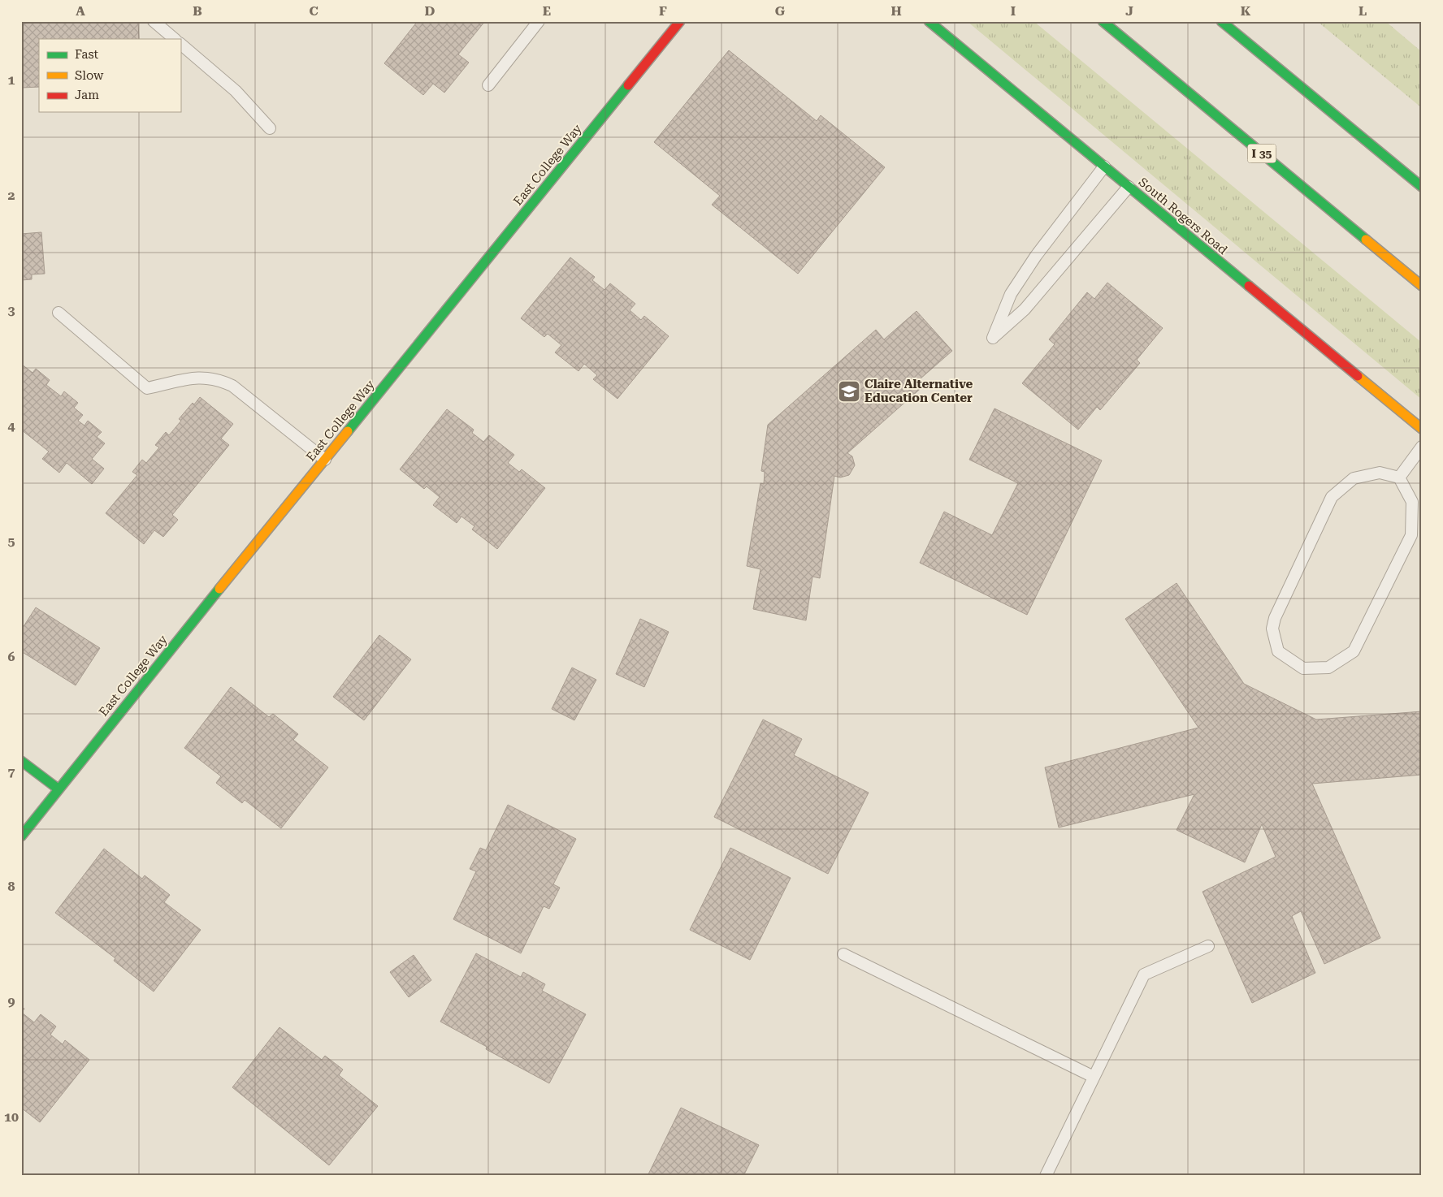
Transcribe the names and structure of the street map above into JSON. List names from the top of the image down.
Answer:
{
  "streets": {
    "main road": ["I 35", "East College Way", "South Rogers Road"]
  },
  "places": {
    "school or university": ["Claire Alternative Education Center"]
  },
  "legend": ["Fast", "Slow", "Jam"],
  "grid": {
    "columns": [
      "A",
      "B",
      "C",
      "D",
      "E",
      "F",
      "G",
      "H",
      "I",
      "J",
      "K",
      "L"
    ],
    "rows": [
      "1",
      "2",
      "3",
      "4",
      "5",
      "6",
      "7",
      "8",
      "9",
      "10"
    ]
  }
}
